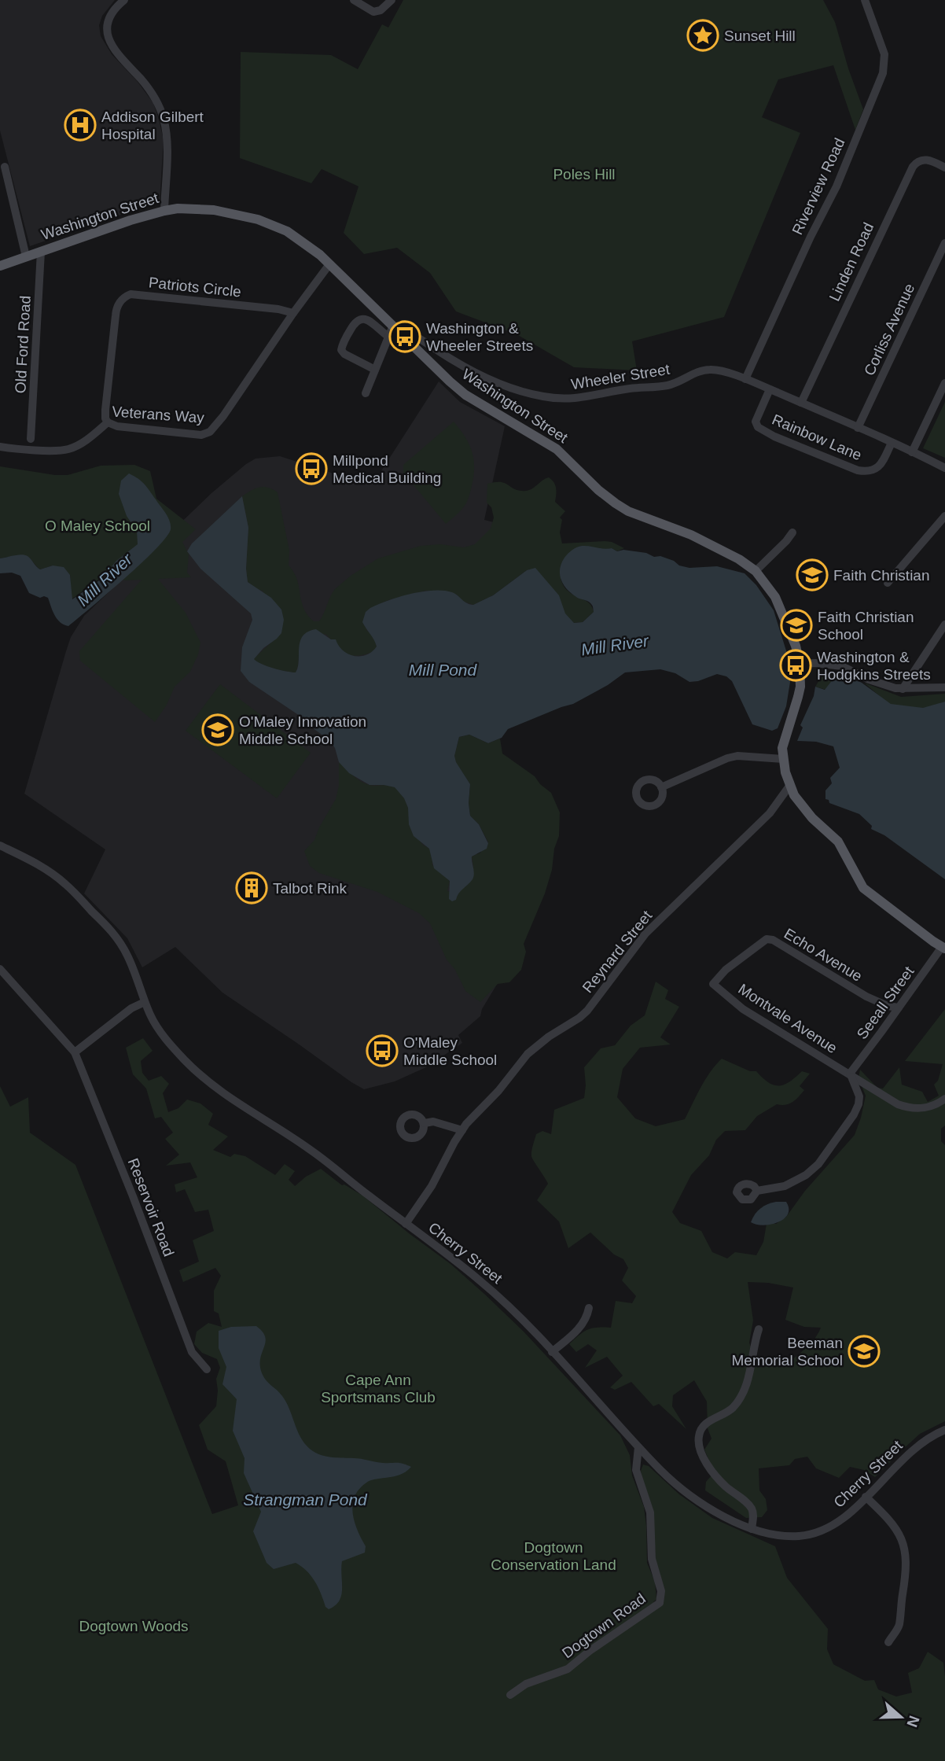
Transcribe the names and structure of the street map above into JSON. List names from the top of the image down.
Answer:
{
  "streets": {
    "main road": ["Washington Street"],
    "street": [
      "Riverview Road",
      "Linden Road",
      "Patriots Circle",
      "Corliss Avenue",
      "Old Ford Road",
      "Wheeler Street",
      "Veterans Way",
      "Rainbow Lane",
      "Reynard Street",
      "Echo Avenue",
      "Seeall Street",
      "Montvale Avenue",
      "Reservoir Road",
      "Cherry Street",
      "Dogtown Road"
    ]
  },
  "crossings": [
    ["Riverview Road", "Wheeler Street"],
    ["Washington Street", "Old Ford Road"],
    ["Washington Street", "Wheeler Street"],
    ["Washington Street", "Reynard Street"],
    ["Washington Street", "Seeall Street"],
    ["Linden Road", "Wheeler Street"],
    ["Patriots Circle", "Veterans Way"],
    ["Corliss Avenue", "Wheeler Street"],
    ["Wheeler Street", "Rainbow Lane"],
    ["Reynard Street", "Cherry Street"],
    ["Echo Avenue", "Seeall Street"],
    ["Echo Avenue", "Montvale Avenue"],
    ["Seeall Street", "Montvale Avenue"],
    ["Cherry Street", "Dogtown Road"]
  ],
  "water": ["Mill River", "Mill Pond", "Strangman Pond"],
  "parks": [
    "Poles Hill",
    "O Maley School",
    "Cape Ann Sportsmans Club",
    "Dogtown Conservation Land",
    "Dogtown Woods"
  ],
  "places": {
    "place": ["Sunset Hill"],
    "hospital": ["Addison Gilbert Hospital"],
    "bus stop": [
      "Washington & Wheeler Streets",
      "Millpond Medical Building",
      "Washington & Hodgkins Streets",
      "O'Maley Middle School"
    ],
    "school or university": [
      "Faith Christian",
      "Faith Christian School",
      "O'Maley Innovation Middle School",
      "Beeman Memorial School"
    ],
    "building": ["Talbot Rink"]
  },
  "north": "right"
}
